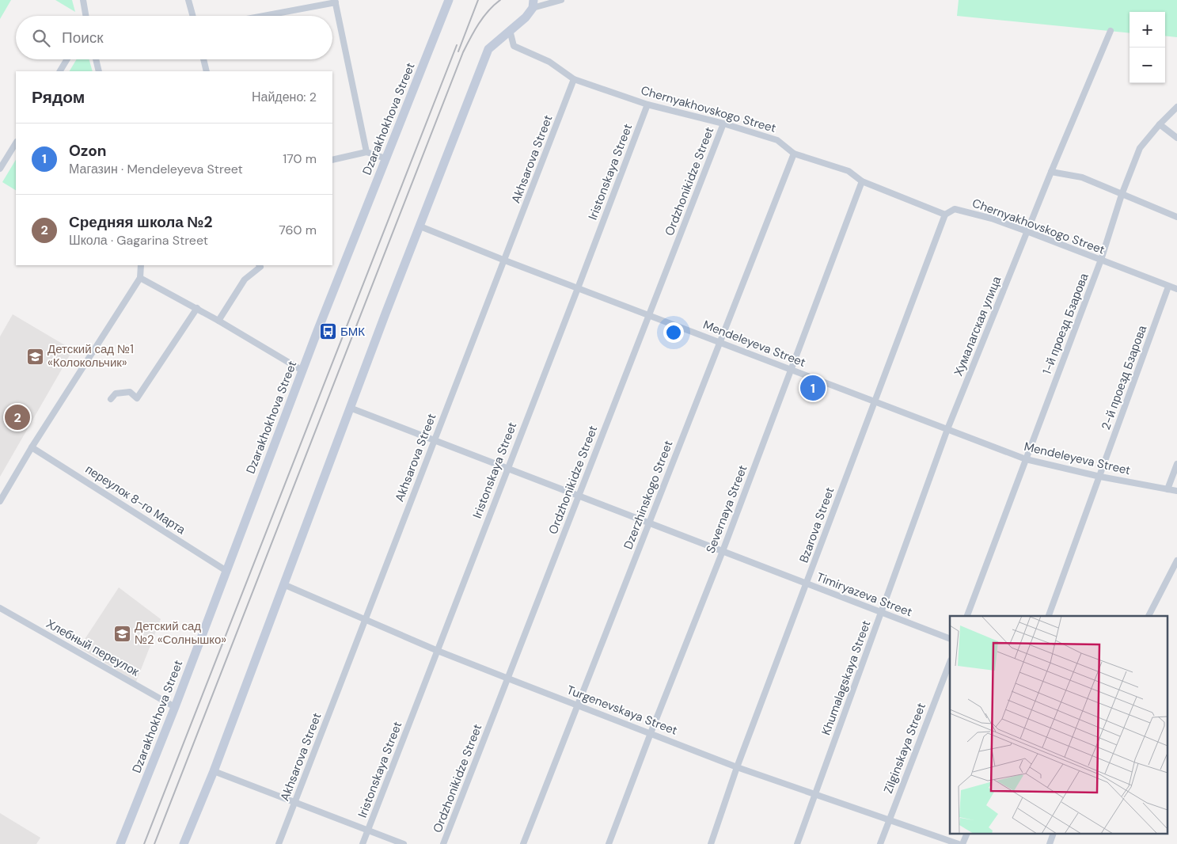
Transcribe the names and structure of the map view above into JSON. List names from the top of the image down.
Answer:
{
  "streets": {
    "street": [
      "Chernyakhovskogo Street",
      "Dzarakhokhova Street",
      "Akhsarova Street",
      "Iristonskaya Street",
      "Ordzhonikidze Street",
      "1-й проезд Бзарова",
      "Хумалагская улица",
      "Mendeleyeva Street",
      "2-й проезд Бзарова",
      "Dzerzhinskogo Street",
      "переулок 8-го Марта",
      "Severnaya Street",
      "Bzarova Street",
      "Timiryazeva Street",
      "Хлебный переулок",
      "Khumalagskaya Street",
      "Turgenevskaya Street",
      "Zilginskaya Street"
    ]
  },
  "crossings": [
    ["Chernyakhovskogo Street", "Akhsarova Street"],
    ["Chernyakhovskogo Street", "Iristonskaya Street"],
    ["Chernyakhovskogo Street", "Ordzhonikidze Street"],
    ["Chernyakhovskogo Street", "1-й проезд Бзарова"],
    ["Chernyakhovskogo Street", "Хумалагская улица"],
    ["Chernyakhovskogo Street", "2-й проезд Бзарова"],
    ["Chernyakhovskogo Street", "Dzerzhinskogo Street"],
    ["Chernyakhovskogo Street", "Severnaya Street"],
    ["Chernyakhovskogo Street", "Bzarova Street"],
    ["Dzarakhokhova Street", "переулок 8-го Марта"],
    ["Dzarakhokhova Street", "Хлебный переулок"],
    ["Akhsarova Street", "Mendeleyeva Street"],
    ["Akhsarova Street", "Timiryazeva Street"],
    ["Akhsarova Street", "Turgenevskaya Street"],
    ["Iristonskaya Street", "Mendeleyeva Street"],
    ["Iristonskaya Street", "Timiryazeva Street"],
    ["Iristonskaya Street", "Turgenevskaya Street"],
    ["Ordzhonikidze Street", "Mendeleyeva Street"],
    ["Ordzhonikidze Street", "Timiryazeva Street"],
    ["Ordzhonikidze Street", "Turgenevskaya Street"],
    ["1-й проезд Бзарова", "Mendeleyeva Street"],
    ["Хумалагская улица", "Mendeleyeva Street"],
    ["Хумалагская улица", "Khumalagskaya Street"],
    ["Mendeleyeva Street", "2-й проезд Бзарова"],
    ["Mendeleyeva Street", "Dzerzhinskogo Street"],
    ["Mendeleyeva Street", "Severnaya Street"],
    ["Mendeleyeva Street", "Bzarova Street"],
    ["Mendeleyeva Street", "Khumalagskaya Street"],
    ["Dzerzhinskogo Street", "Timiryazeva Street"],
    ["Dzerzhinskogo Street", "Turgenevskaya Street"],
    ["Severnaya Street", "Timiryazeva Street"],
    ["Severnaya Street", "Turgenevskaya Street"],
    ["Bzarova Street", "Timiryazeva Street"],
    ["Bzarova Street", "Turgenevskaya Street"],
    ["Timiryazeva Street", "Khumalagskaya Street"],
    ["Khumalagskaya Street", "Turgenevskaya Street"],
    ["Turgenevskaya Street", "Zilginskaya Street"]
  ],
  "places": {
    "bus stop": ["БМК"],
    "school or university": ["Детский сад №1 «Колокольчик»", "Детский сад №2 «Солнышко»"]
  },
  "page": {
    "map_buttons": ["+", "−"],
    "search": "Поиск",
    "heading": ["Рядом", "Найдено: 2"],
    "list": [
      {
        "mark": "1",
        "name": "Ozon",
        "note": "Магазин · Mendeleyeva Street",
        "value": "170 m"
      },
      {
        "mark": "2",
        "name": "Средняя школа №2",
        "note": "Школа · Gagarina Street",
        "value": "760 m"
      }
    ],
    "pins": ["1", "2"]
  }
}
